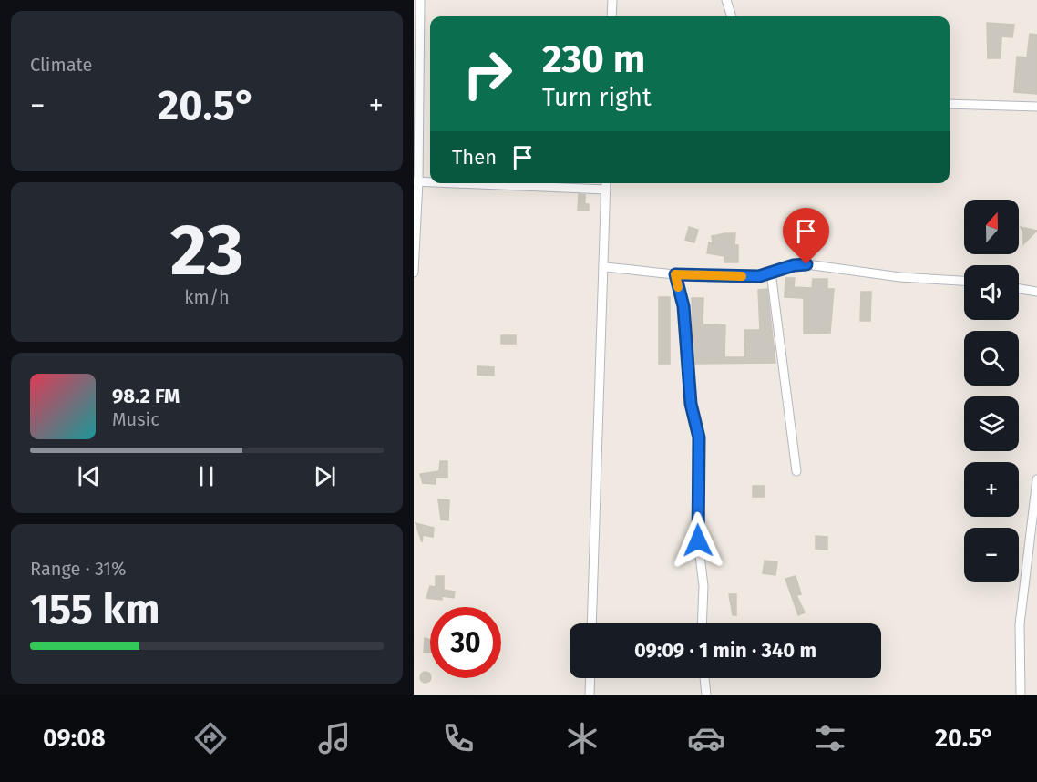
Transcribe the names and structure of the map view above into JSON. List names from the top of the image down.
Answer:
{
  "north": "top",
  "page": {
    "tile": [
      "Climate",
      ["23", "km/h"],
      ["Range · 31%", "155 km"]
    ],
    "turn": ["230 m", "Turn right"],
    "heat": ["−", "20.5°", "+"],
    "then": "Then",
    "map_buttons": ["+", "−"],
    "song": ["98.2 FM", "Music"],
    "limit": "30",
    "trip": "09:09 · 1 min · 340 m",
    "tabs": ["09:08", "20.5°"]
  }
}
